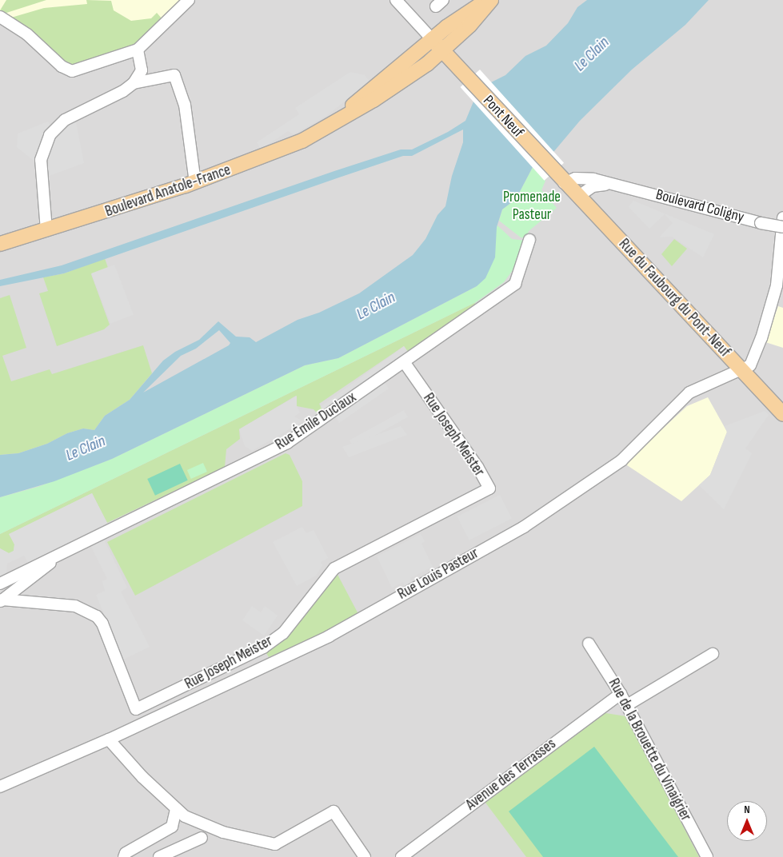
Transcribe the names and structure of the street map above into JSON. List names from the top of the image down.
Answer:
{
  "streets": {
    "main road": ["Pont Neuf", "Boulevard Anatole-France", "Rue du Faubourg du Pont-Neuf"],
    "street": [
      "Boulevard Coligny",
      "Rue Émile Duclaux",
      "Rue Joseph Meister",
      "Rue Louis Pasteur",
      "Rue de la Brouette du Vinaigrier",
      "Avenue des Terrasses"
    ]
  },
  "crossings": [
    ["Pont Neuf", "Boulevard Anatole-France"],
    ["Pont Neuf", "Boulevard Coligny"],
    ["Pont Neuf", "Rue du Faubourg du Pont-Neuf"],
    ["Boulevard Coligny", "Rue du Faubourg du Pont-Neuf"],
    ["Rue du Faubourg du Pont-Neuf", "Rue Louis Pasteur"],
    ["Rue Émile Duclaux", "Rue Joseph Meister"],
    ["Rue de la Brouette du Vinaigrier", "Avenue des Terrasses"]
  ],
  "water": ["Le Clain"],
  "parks": ["Promenade Pasteur"],
  "north": "top"
}
